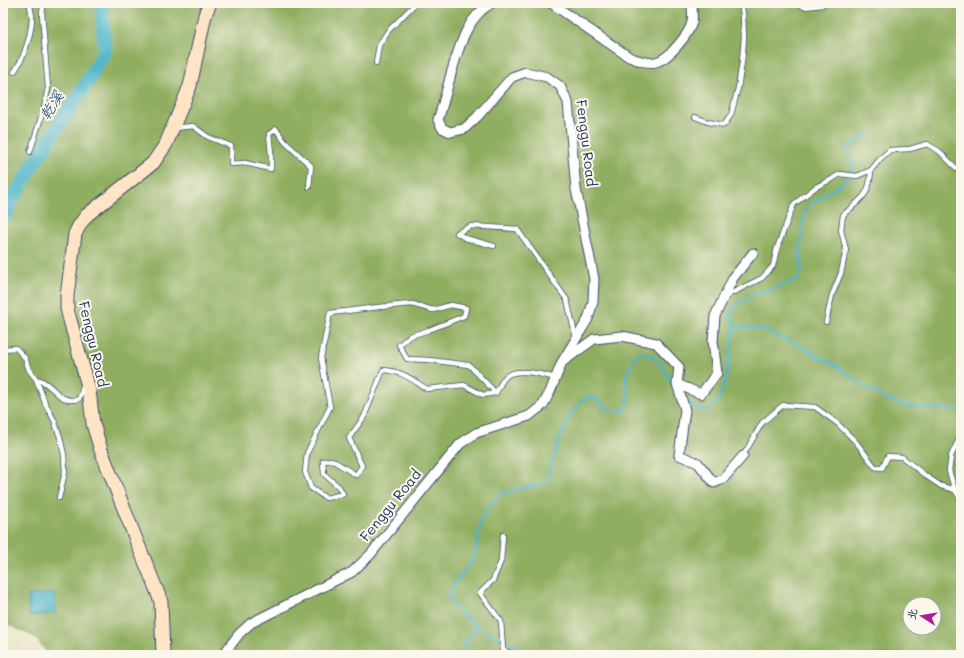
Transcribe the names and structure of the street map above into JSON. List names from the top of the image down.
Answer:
{
  "streets": {
    "street": ["Fenggu Road"]
  },
  "water": ["乾溪"],
  "north": "left"
}
